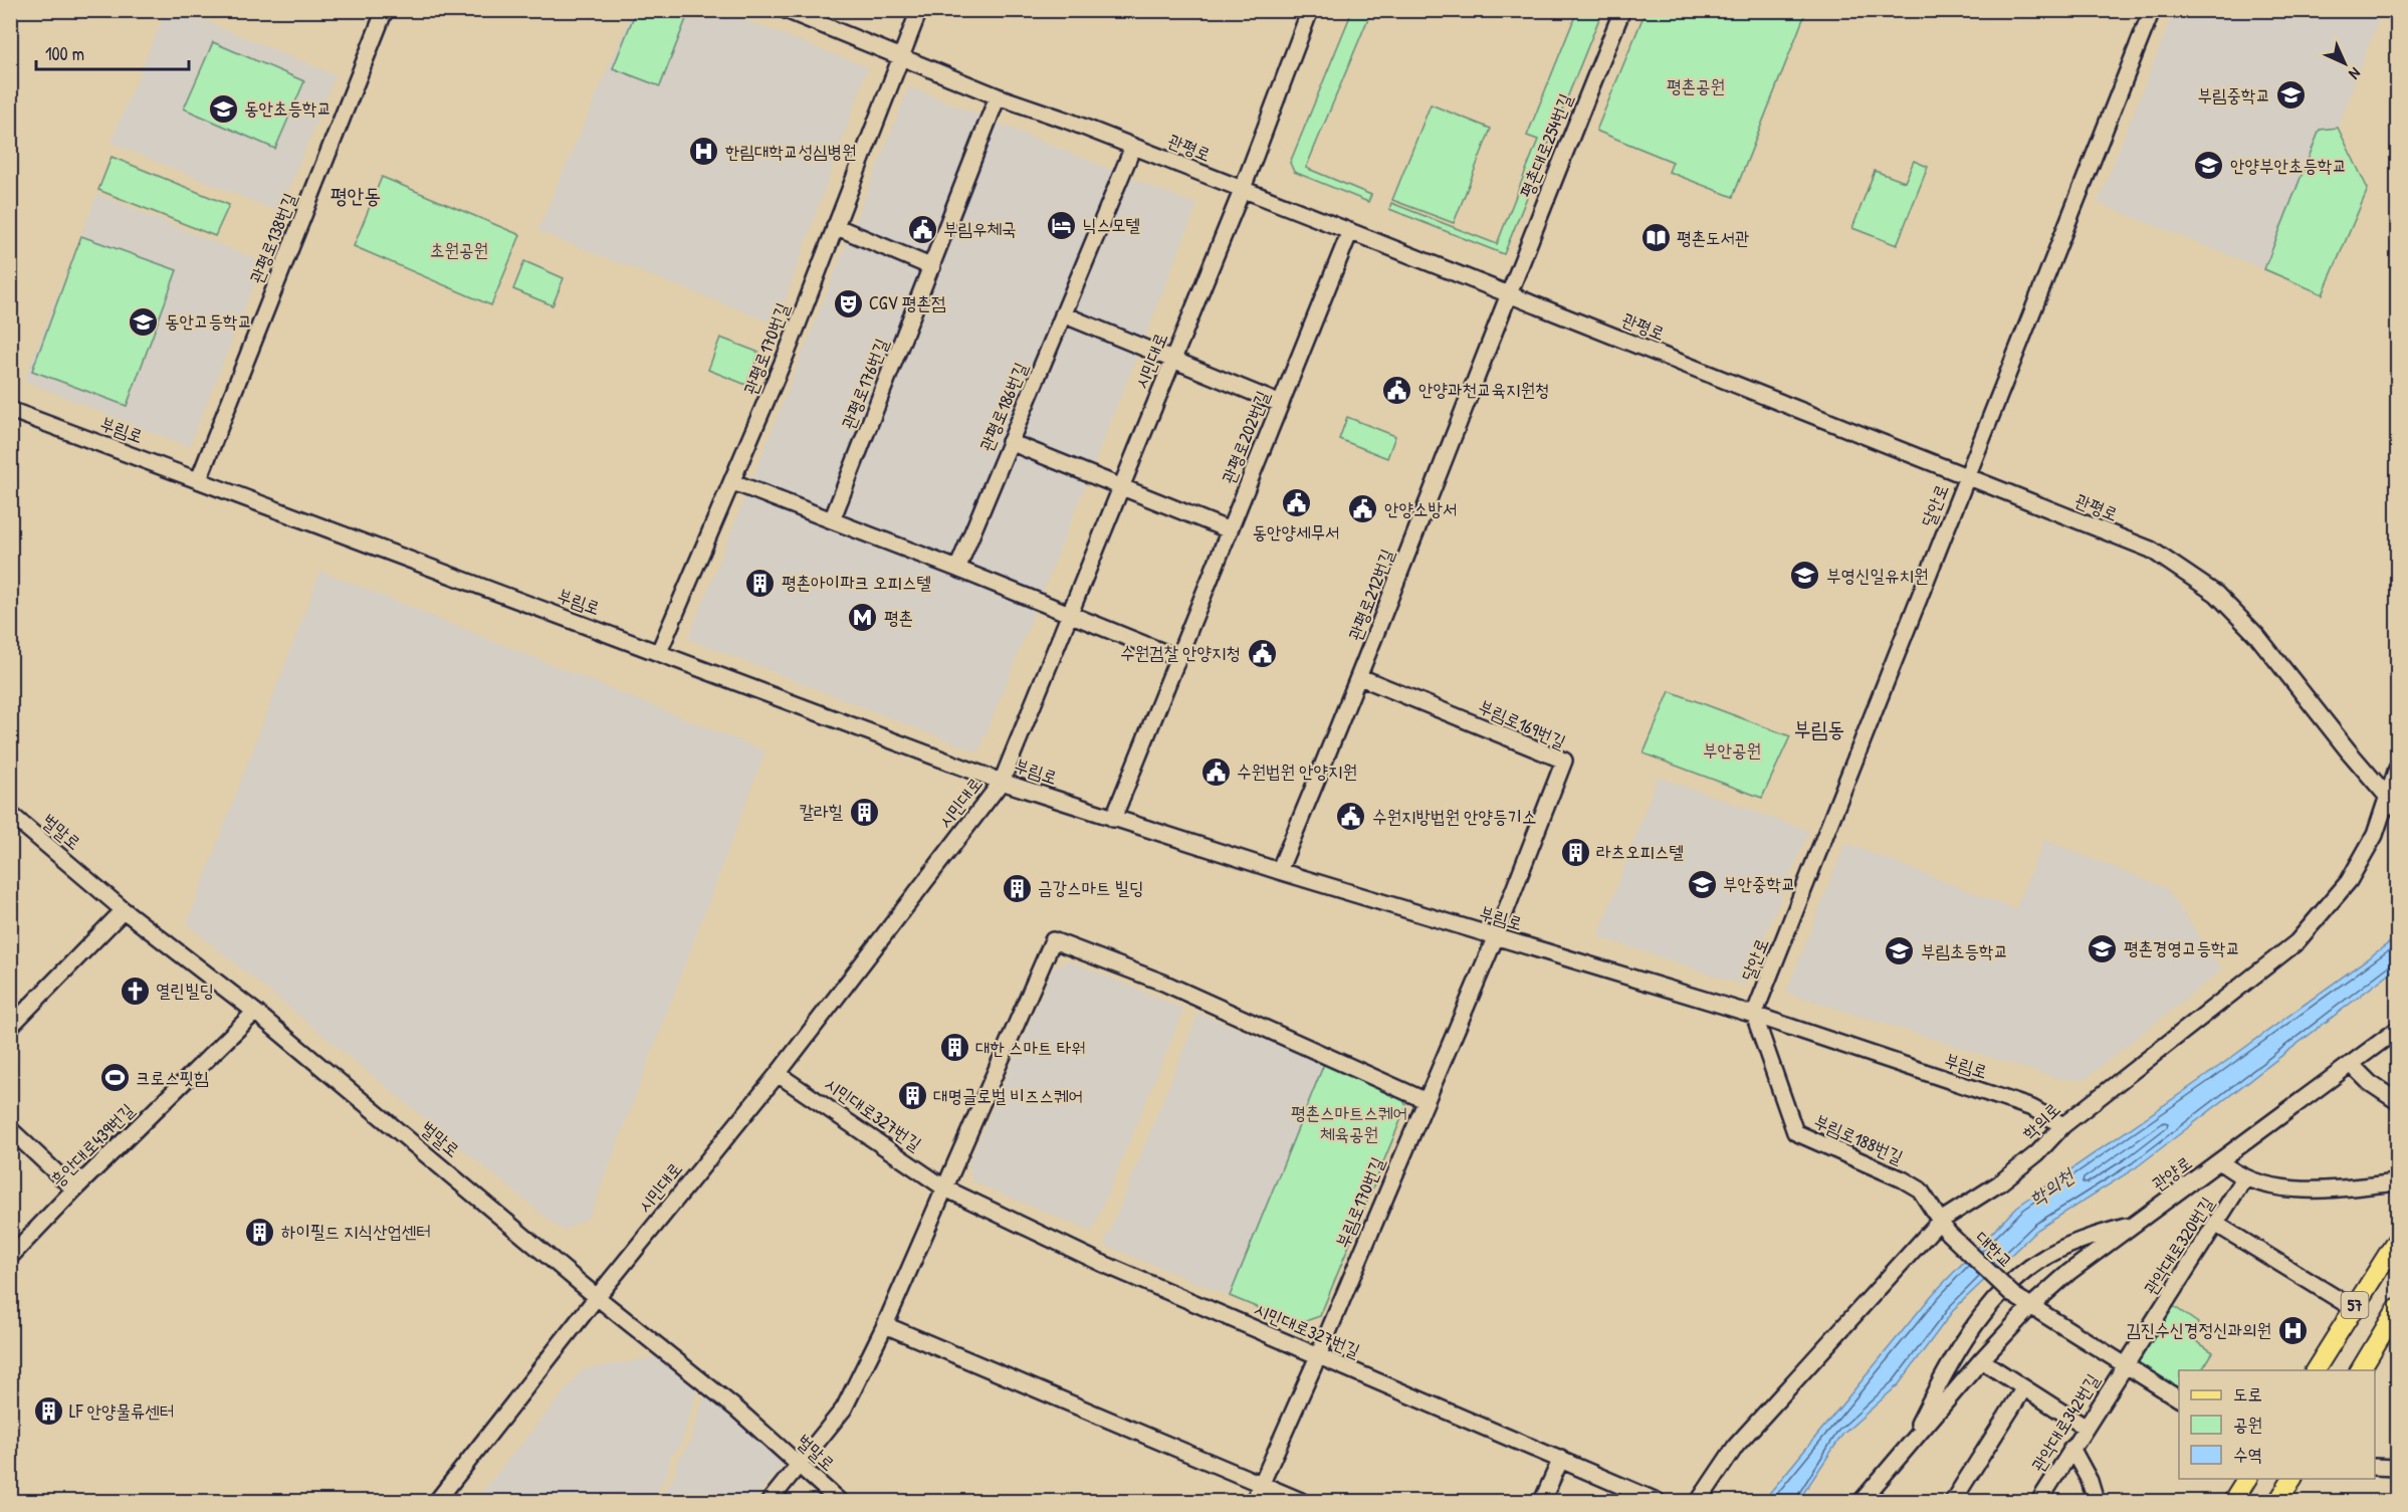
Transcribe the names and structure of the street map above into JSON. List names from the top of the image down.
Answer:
{
  "streets": {
    "main road": ["57"],
    "street": [
      "평촌대로254번길",
      "관평로",
      "관평로138번길",
      "관평로170번길",
      "시민대로",
      "관평로176번길",
      "관평로186번길",
      "부림로",
      "관평로202번길",
      "달안로",
      "관평로212번길",
      "부림로169번길",
      "벌말로",
      "시민대로327번길",
      "학의로",
      "부림로188번길",
      "흥안대로439번길",
      "관양로",
      "부림로170번길",
      "관악대로320번길",
      "대한교",
      "관악대로342번길"
    ]
  },
  "crossings": [
    ["평촌대로254번길", "관평로"],
    ["평촌대로254번길", "관평로212번길"],
    ["관평로", "관평로170번길"],
    ["관평로", "시민대로"],
    ["관평로", "관평로176번길"],
    ["관평로", "관평로186번길"],
    ["관평로", "관평로202번길"],
    ["관평로", "달안로"],
    ["관평로", "관평로212번길"],
    ["관평로", "학의로"],
    ["관평로138번길", "부림로"],
    ["관평로170번길", "부림로"],
    ["시민대로", "부림로"],
    ["시민대로", "벌말로"],
    ["시민대로", "시민대로327번길"],
    ["부림로", "관평로202번길"],
    ["부림로", "달안로"],
    ["부림로", "관평로212번길"],
    ["부림로", "부림로169번길"],
    ["부림로", "학의로"],
    ["부림로", "부림로188번길"],
    ["부림로", "부림로170번길"],
    ["달안로", "부림로188번길"],
    ["관평로212번길", "부림로169번길"],
    ["부림로169번길", "부림로170번길"],
    ["벌말로", "흥안대로439번길"],
    ["시민대로327번길", "부림로170번길"],
    ["학의로", "부림로188번길"],
    ["학의로", "대한교"],
    ["부림로188번길", "대한교"],
    ["관양로", "대한교"],
    ["관양로", "관악대로342번길"],
    ["관악대로320번길", "관악대로342번길"],
    ["대한교", "관악대로342번길"]
  ],
  "districts": ["평안동", "부림동"],
  "water": ["학의천"],
  "parks": [
    "평촌공원",
    "초원공원",
    "부안공원",
    "평촌스마트스퀘어 체육공원"
  ],
  "places": {
    "school or university": [
      "부림중학교",
      "동안초등학교",
      "안양부안초등학교",
      "동안고등학교",
      "부영신일유치원",
      "부안중학교",
      "평촌경영고등학교",
      "부림초등학교"
    ],
    "hospital": ["한림대학교성심병원", "김진수신경정신과의원"],
    "hotel": ["닉스모텔"],
    "public building": [
      "부림우체국",
      "안양과천교육지원청",
      "동안양세무서",
      "안양소방서",
      "수원검찰 안양지청",
      "수원법원 안양지원",
      "수원지방법원 안양등기소"
    ],
    "library": ["평촌도서관"],
    "theatre": ["CGV 평촌점"],
    "building": [
      "평촌아이파크 오피스텔",
      "칼라힐",
      "라츠오피스텔",
      "금강스마트 빌딩",
      "대한 스마트 타워",
      "대명글로벌 비즈스퀘어",
      "하이필드 지식산업센터",
      "LF 안양물류센터"
    ],
    "metro station": ["평촌"],
    "church": ["열린빌딩"],
    "sports": ["크로스핏힘"]
  },
  "legend": ["도로", "공원", "수역"],
  "scale_bar": "100 m",
  "north": "bottom right"
}
